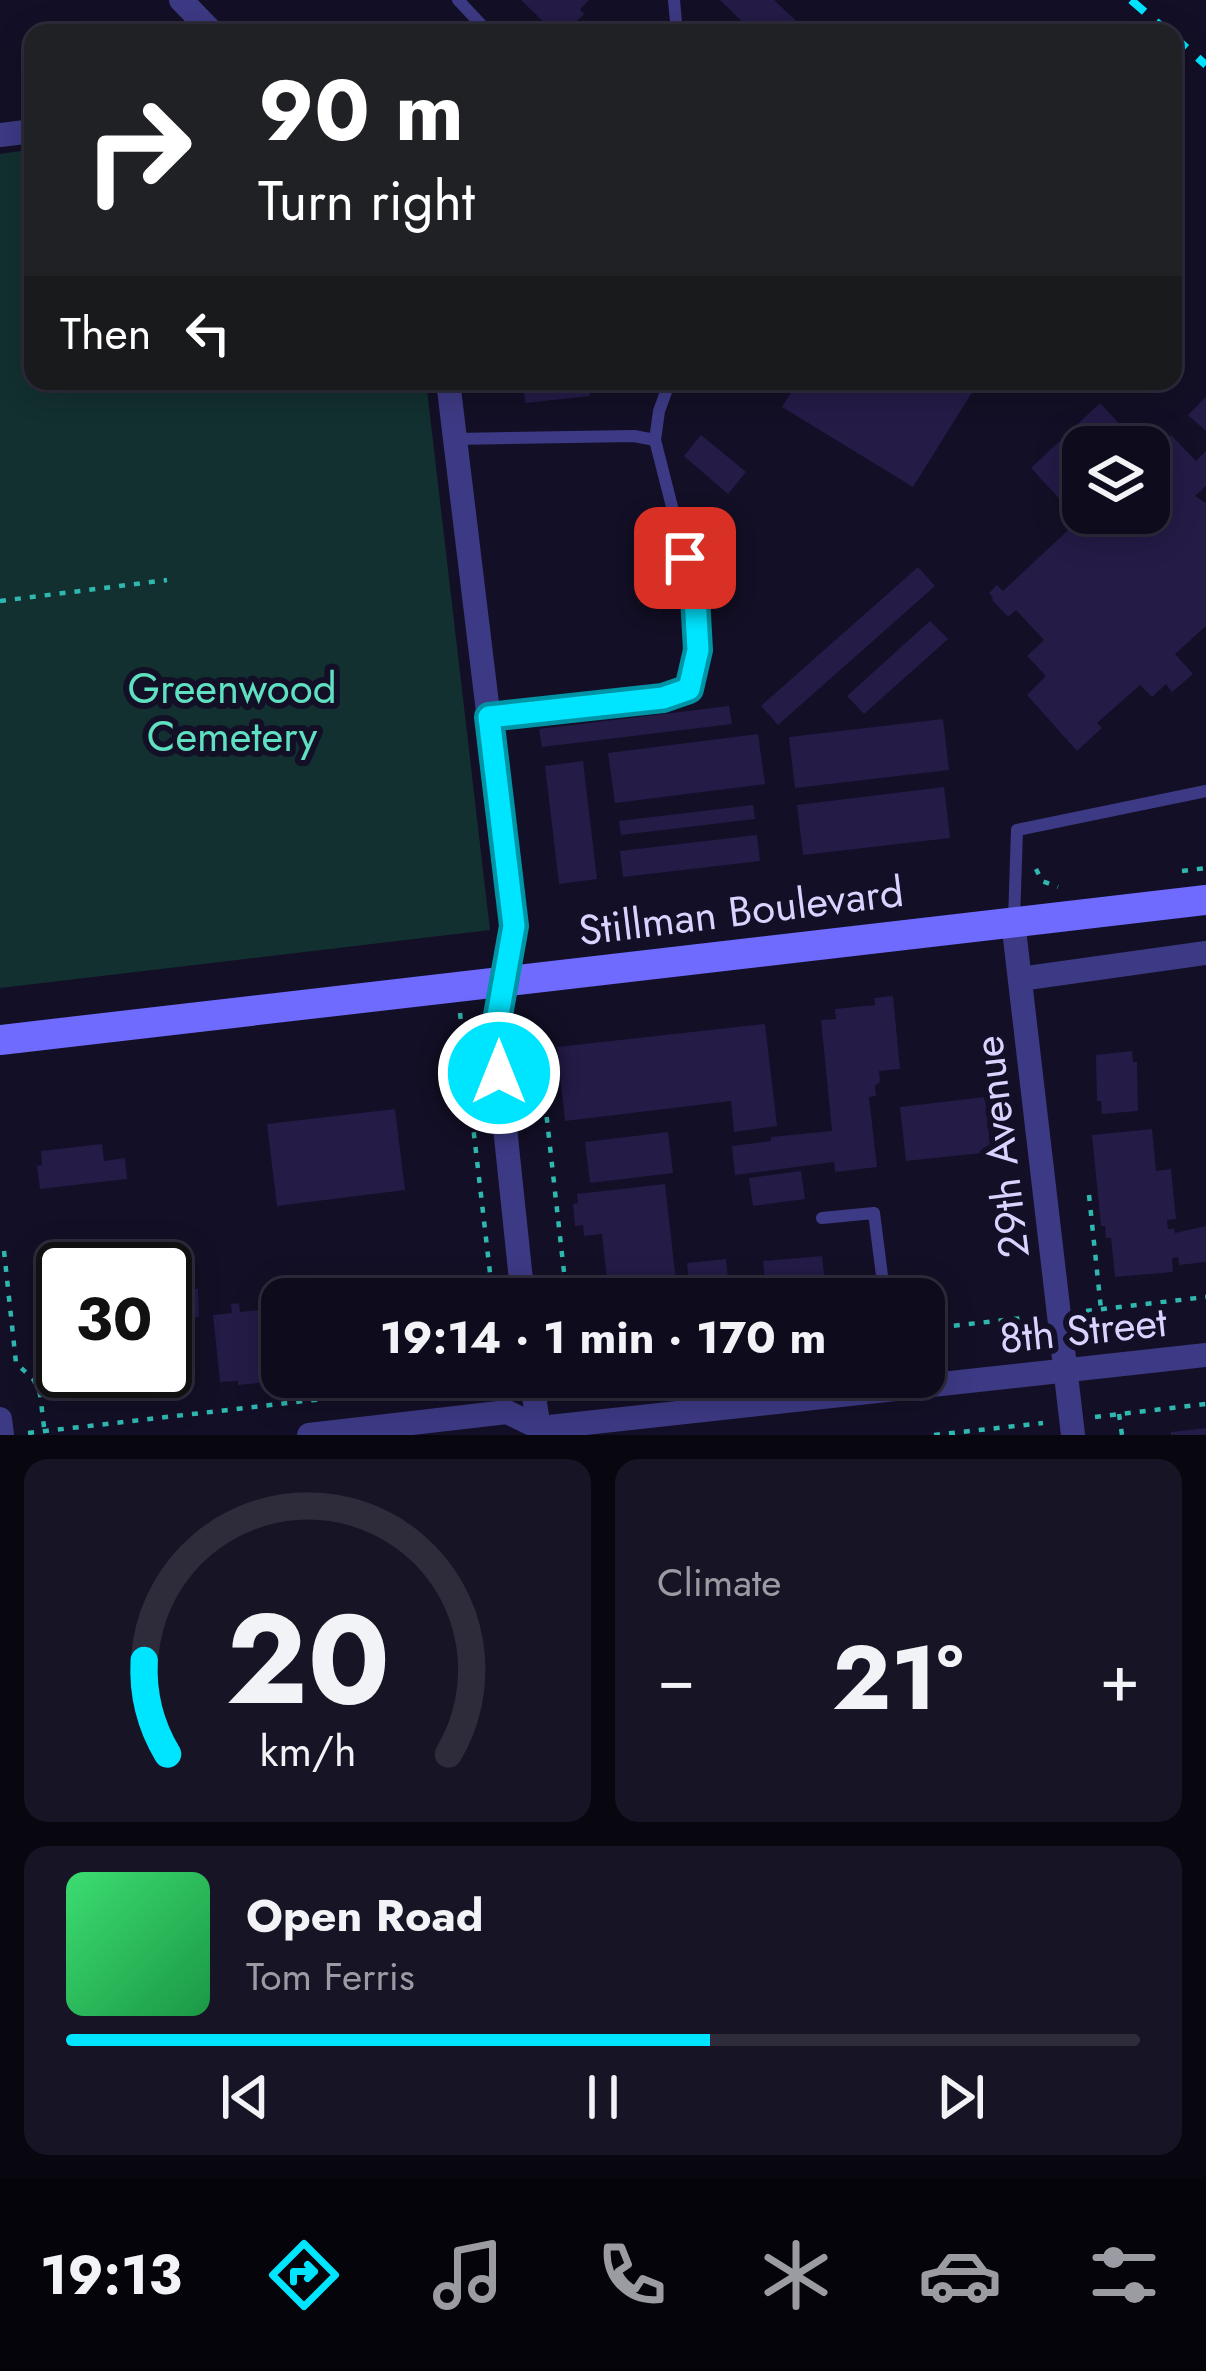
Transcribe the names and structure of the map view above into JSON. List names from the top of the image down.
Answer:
{
  "streets": {
    "main road": ["Stillman Boulevard"],
    "street": ["29th Avenue", "8th Street"]
  },
  "crossings": [
    ["Stillman Boulevard", "29th Avenue"],
    ["29th Avenue", "8th Street"]
  ],
  "parks": ["Greenwood Cemetery"],
  "page": {
    "turn": ["90 m", "Turn right"],
    "then": "Then",
    "limit": "30",
    "trip": "19:14 · 1 min · 170 m",
    "tile": "Climate",
    "heat": ["−", "21°", "+"],
    "song": ["Open Road", "Tom Ferris"],
    "tabs": "19:13",
    "gauge": ["20", "km/h"]
  }
}
